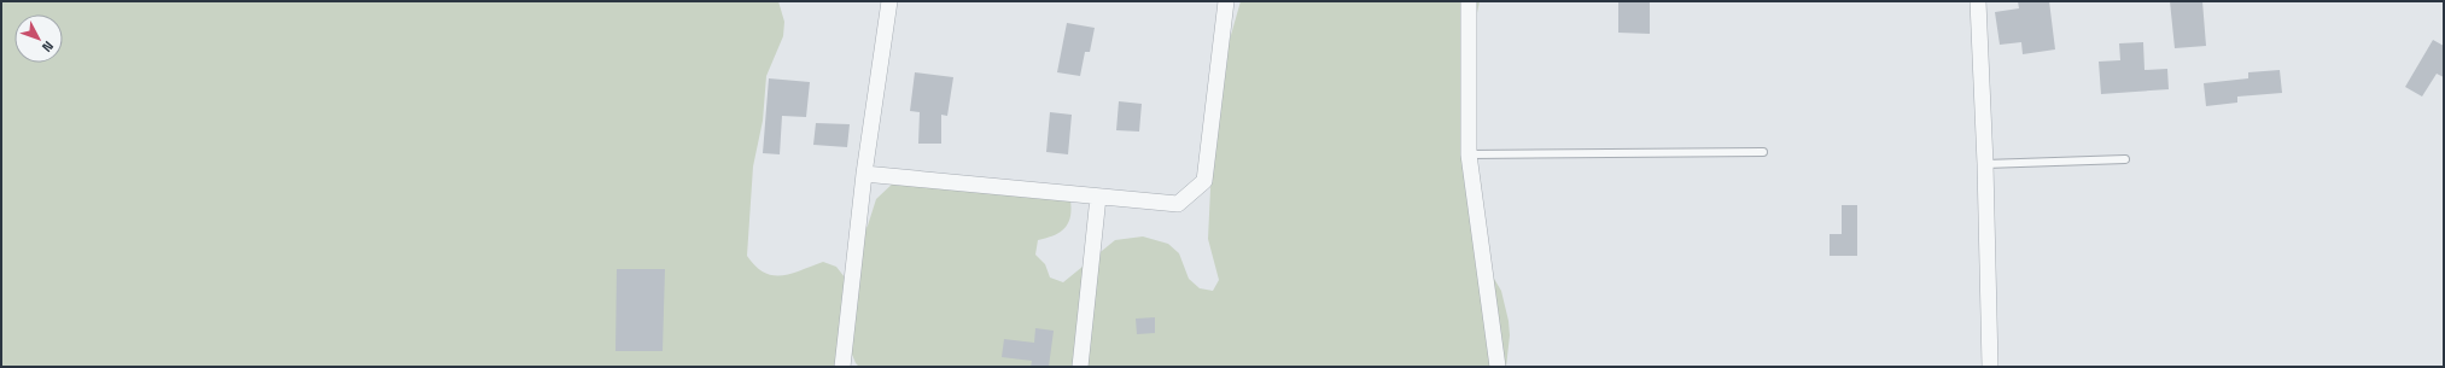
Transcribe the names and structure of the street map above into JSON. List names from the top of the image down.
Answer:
{
  "north": "bottom right"
}
